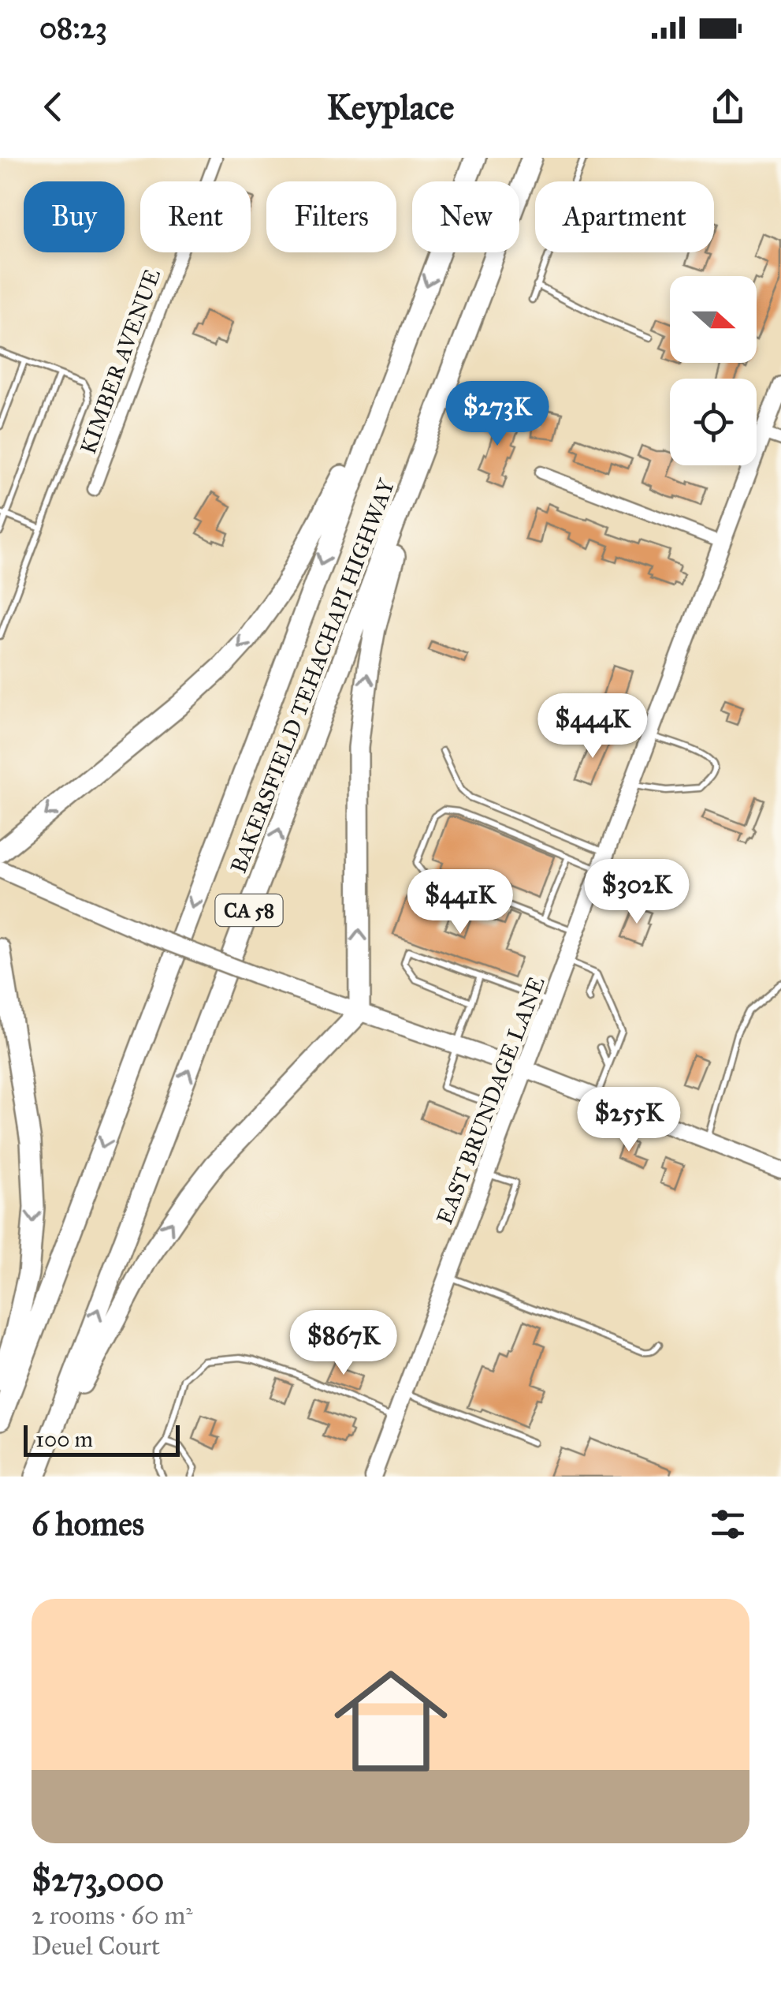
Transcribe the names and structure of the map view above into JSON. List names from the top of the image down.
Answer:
{
  "streets": {
    "highway": ["BAKERSFIELD TEHACHAPI HIGHWAY", "CA 58"],
    "main road": ["EAST BRUNDAGE LANE"],
    "street": ["KIMBER AVENUE"]
  },
  "scale_bar": "100 m",
  "north": "right",
  "page": {
    "status": "08:23",
    "header": "Keyplace",
    "chip": [
      "Buy",
      "Rent",
      "Filters",
      "New",
      "Apartment"
    ],
    "price": [
      "$273K",
      "$444K",
      "$302K",
      "$441K",
      "$255K",
      "$867K"
    ],
    "scale": "100 m",
    "heading": "6 homes",
    "list": [
      {
        "name": "$273,000",
        "note": "2 rooms · 60 m² · Deuel Court"
      }
    ]
  }
}
